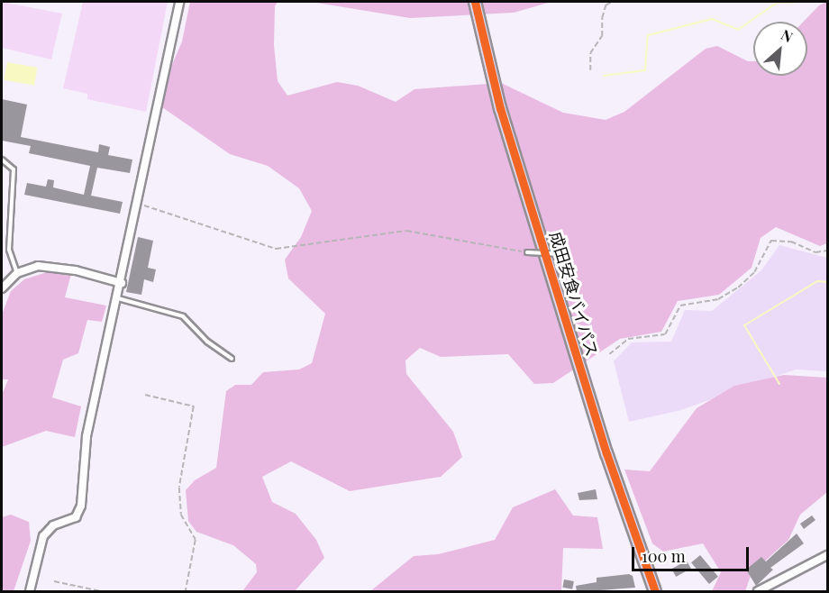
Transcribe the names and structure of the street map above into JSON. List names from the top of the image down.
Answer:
{
  "streets": {
    "main road": ["成田安食バイパス"]
  },
  "scale_bar": "100 m",
  "north": "top right"
}
